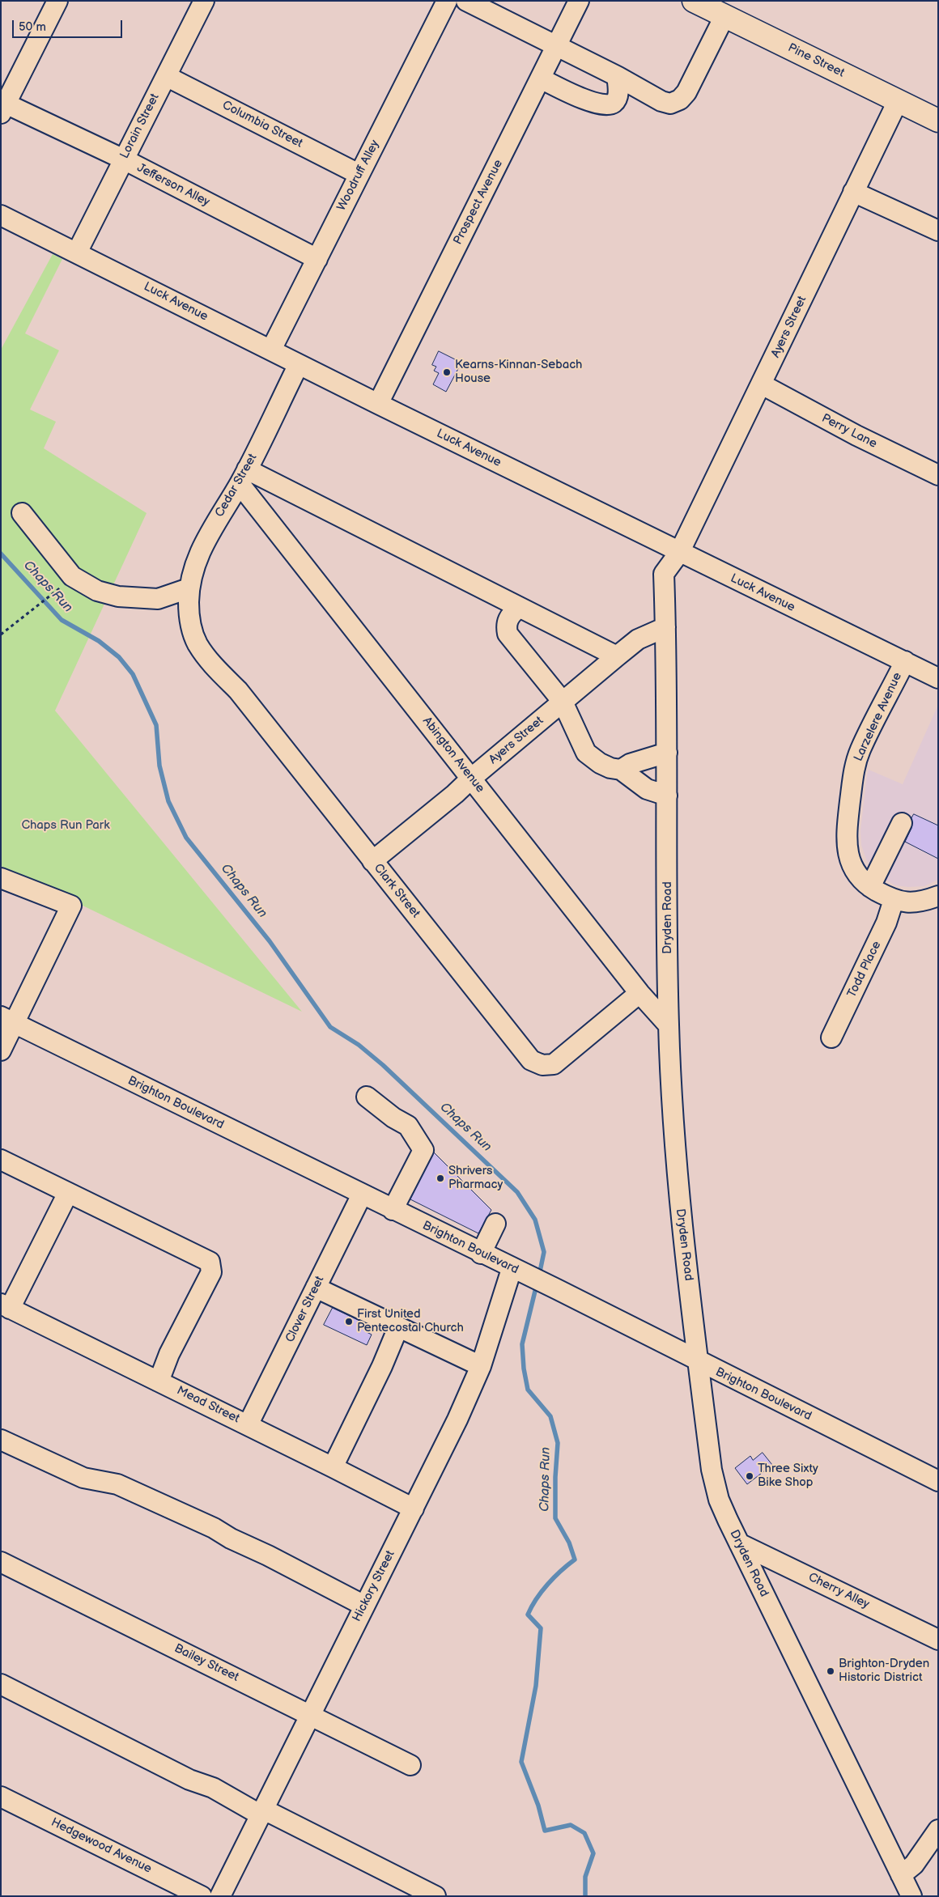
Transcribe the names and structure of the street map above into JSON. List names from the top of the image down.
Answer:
{
  "streets": {
    "main road": ["Pine Street"],
    "street": [
      "Columbia Street",
      "Lorain Street",
      "Woodruff Alley",
      "Jefferson Alley",
      "Prospect Avenue",
      "Luck Avenue",
      "Ayers Street",
      "Perry Lane",
      "Cedar Street",
      "Larzelere Avenue",
      "Abington Avenue",
      "Clark Street",
      "Dryden Road",
      "Todd Place",
      "Brighton Boulevard",
      "Clover Street",
      "Mead Street",
      "Hickory Street",
      "Cherry Alley",
      "Bailey Street",
      "Hedgewood Avenue"
    ]
  },
  "crossings": [
    ["Pine Street", "Ayers Street"],
    ["Columbia Street", "Lorain Street"],
    ["Columbia Street", "Woodruff Alley"],
    ["Lorain Street", "Jefferson Alley"],
    ["Lorain Street", "Luck Avenue"],
    ["Woodruff Alley", "Jefferson Alley"],
    ["Woodruff Alley", "Luck Avenue"],
    ["Prospect Avenue", "Luck Avenue"],
    ["Luck Avenue", "Ayers Street"],
    ["Luck Avenue", "Cedar Street"],
    ["Luck Avenue", "Larzelere Avenue"],
    ["Luck Avenue", "Dryden Road"],
    ["Ayers Street", "Perry Lane"],
    ["Ayers Street", "Abington Avenue"],
    ["Ayers Street", "Clark Street"],
    ["Ayers Street", "Dryden Road"],
    ["Cedar Street", "Abington Avenue"],
    ["Cedar Street", "Clark Street"],
    ["Larzelere Avenue", "Todd Place"],
    ["Abington Avenue", "Clark Street"],
    ["Abington Avenue", "Dryden Road"],
    ["Dryden Road", "Brighton Boulevard"],
    ["Dryden Road", "Cherry Alley"],
    ["Brighton Boulevard", "Clover Street"],
    ["Brighton Boulevard", "Hickory Street"],
    ["Clover Street", "Mead Street"],
    ["Mead Street", "Hickory Street"],
    ["Hickory Street", "Bailey Street"]
  ],
  "water": ["Chaps Run"],
  "parks": ["Chaps Run Park"],
  "places": [
    "Kearns-Kinnan-Sebach House",
    "Shrivers Pharmacy",
    "First United Pentecostal Church",
    "Three Sixty Bike Shop",
    "Brighton-Dryden Historic District"
  ],
  "scale_bar": "50 m"
}
